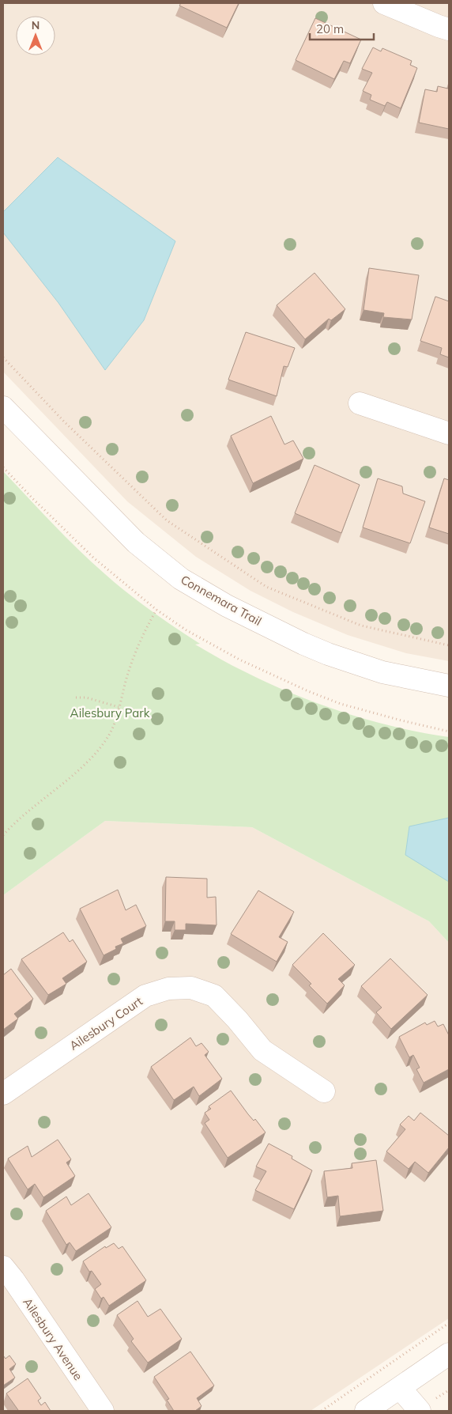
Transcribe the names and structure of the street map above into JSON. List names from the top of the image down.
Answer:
{
  "streets": {
    "street": ["Connemara Trail", "Ailesbury Court", "Ailesbury Avenue"]
  },
  "parks": ["Ailesbury Park"],
  "scale_bar": "20 m",
  "north": "top"
}
